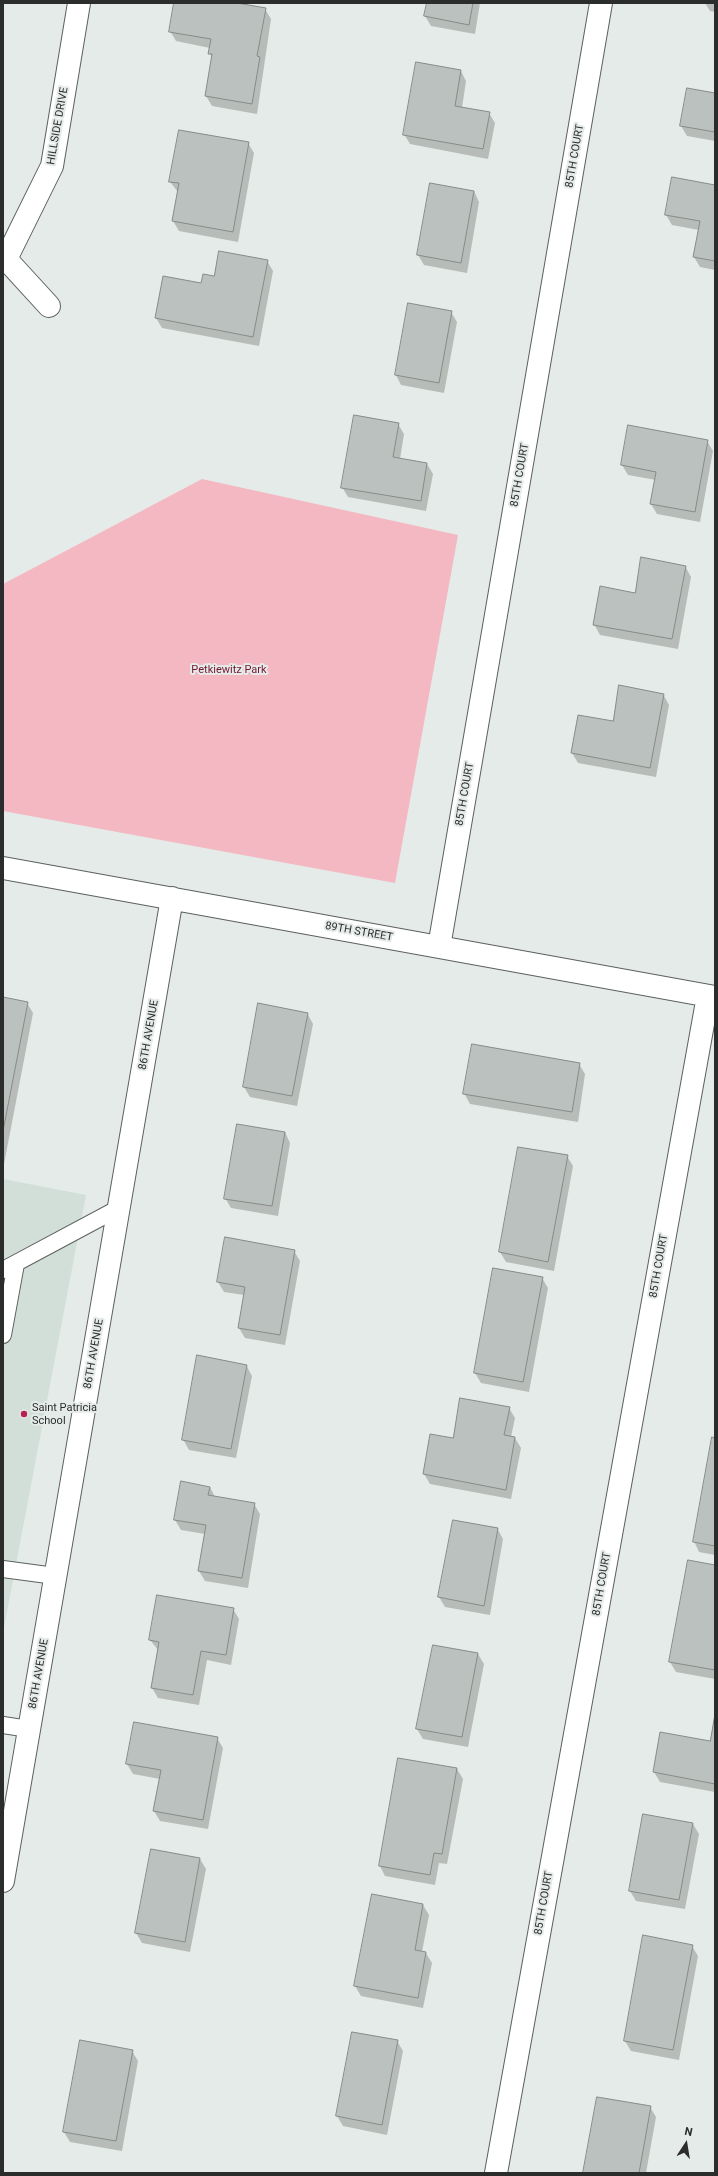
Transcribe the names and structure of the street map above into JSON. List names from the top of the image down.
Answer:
{
  "streets": {
    "street": [
      "HILLSIDE DRIVE",
      "85TH COURT",
      "89TH STREET",
      "86TH AVENUE"
    ]
  },
  "crossings": [
    ["85TH COURT", "89TH STREET"],
    ["89TH STREET", "86TH AVENUE"]
  ],
  "parks": ["Petkiewitz Park"],
  "places": ["Saint Patricia School"],
  "north": "top"
}
